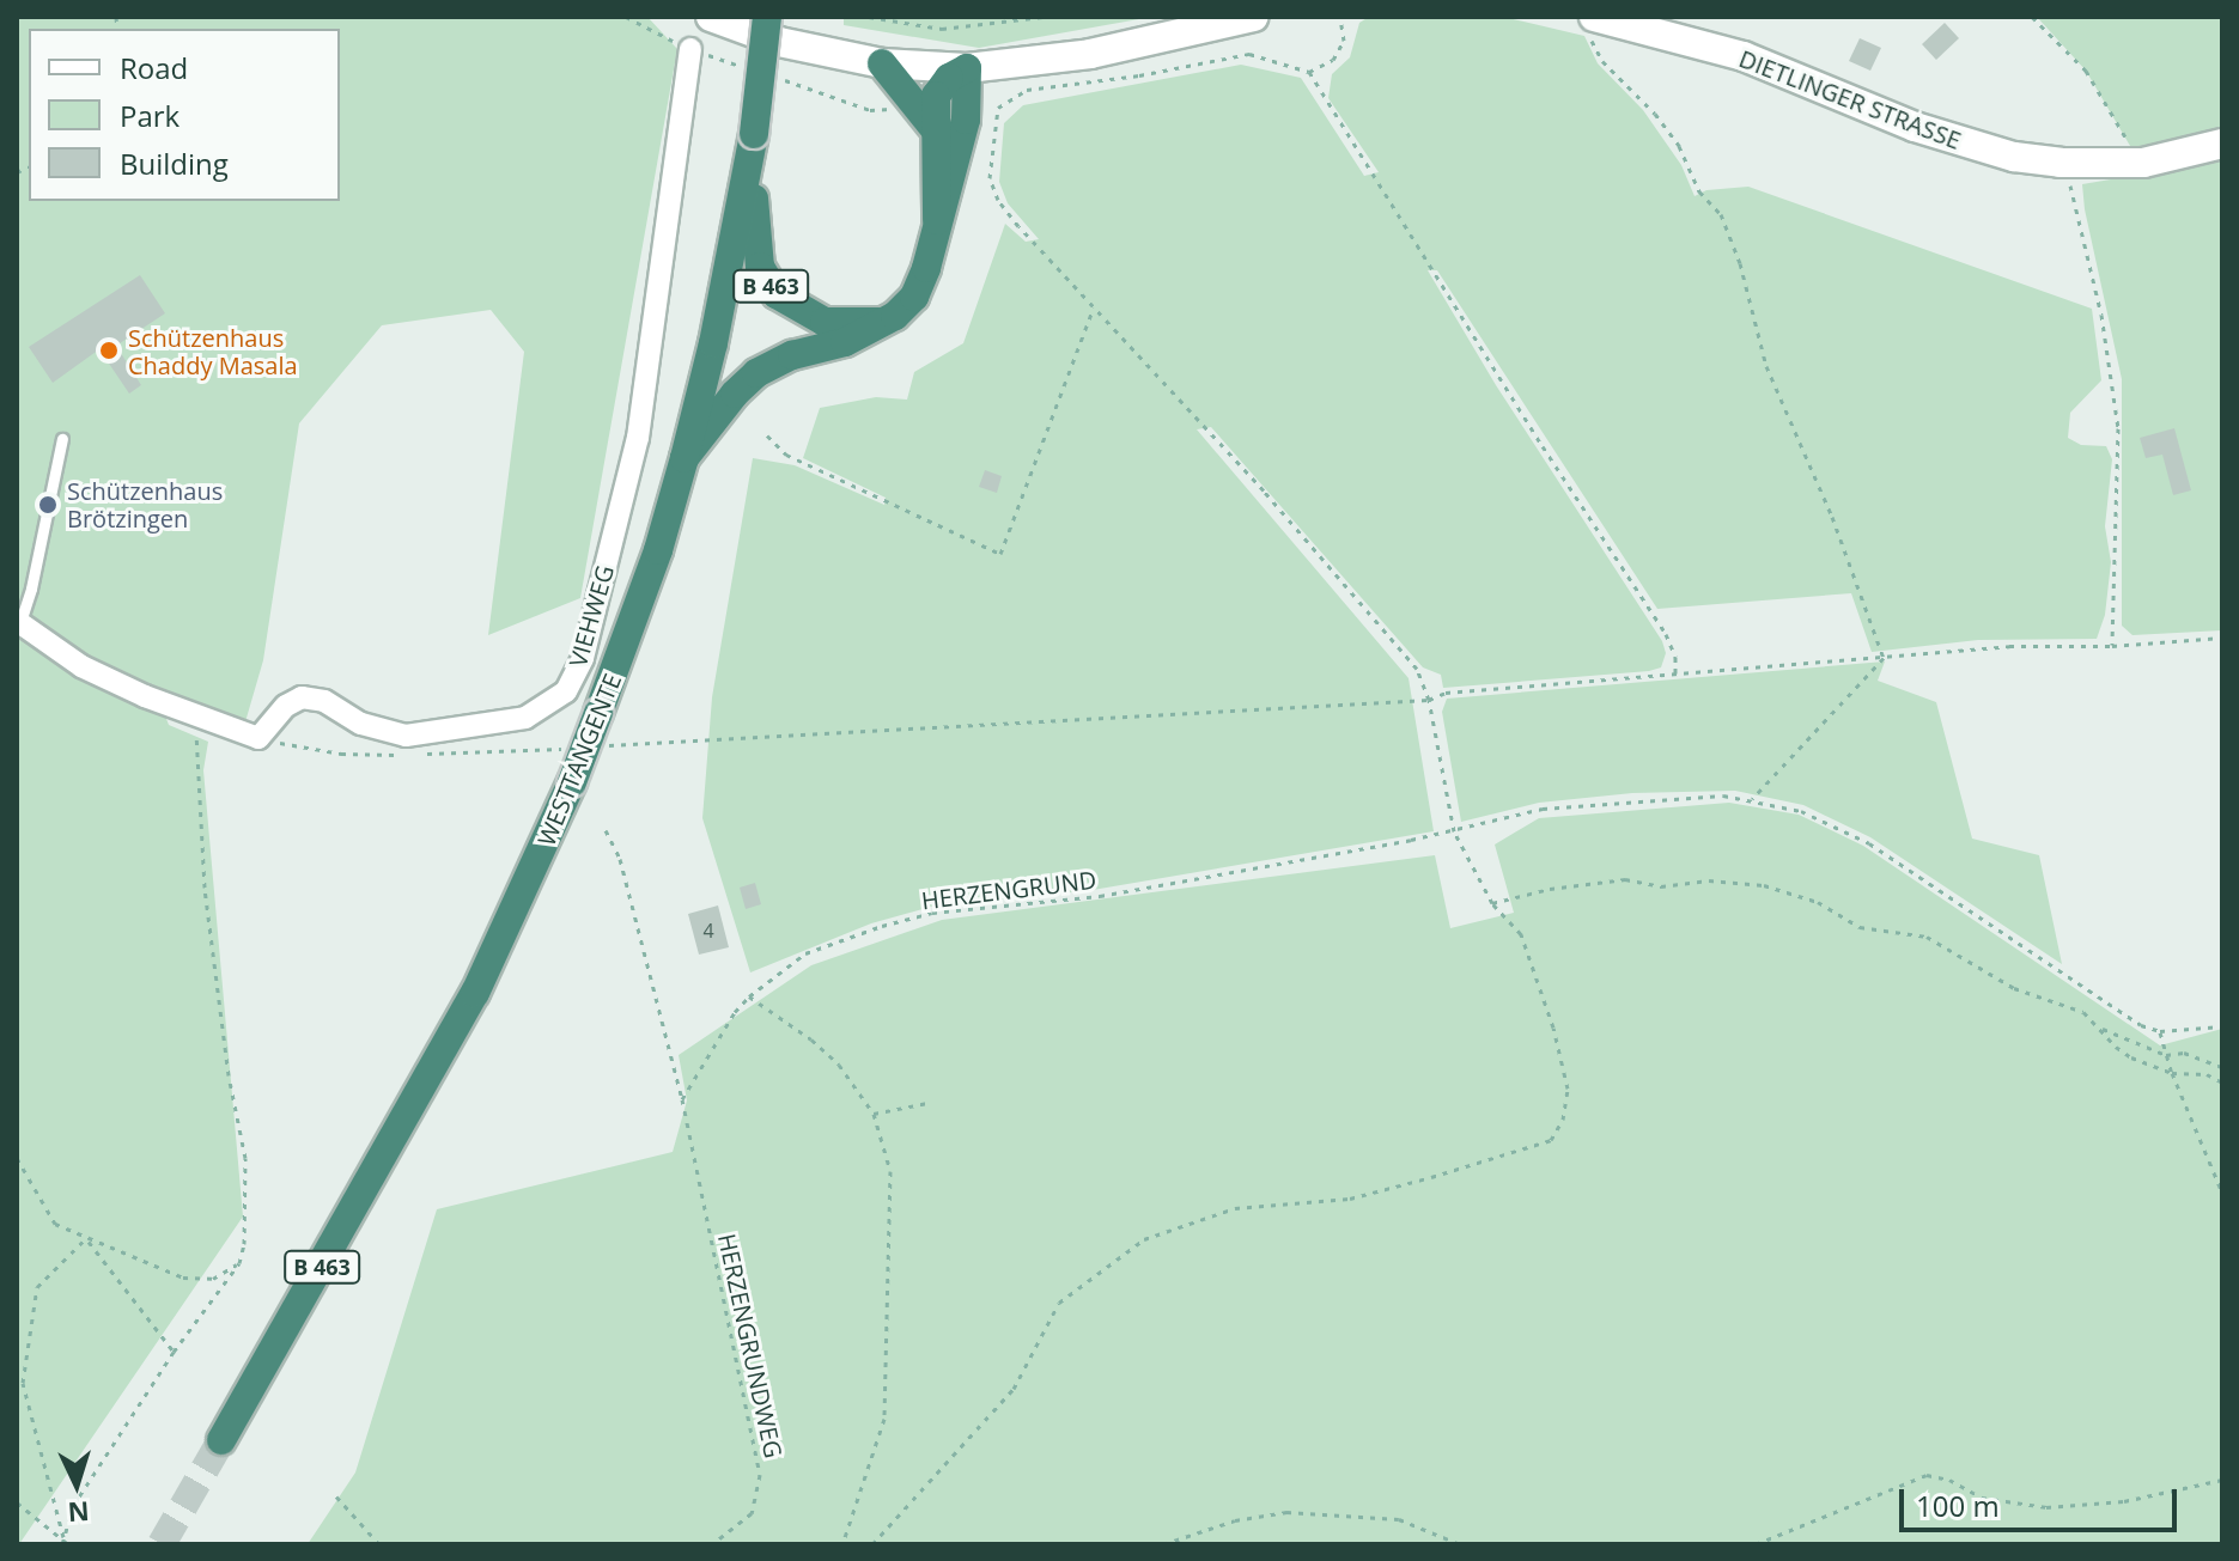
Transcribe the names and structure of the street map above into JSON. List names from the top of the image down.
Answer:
{
  "streets": {
    "highway": ["B 463", "WESTTANGENTE"],
    "main road": ["DIETLINGER STRASSE"],
    "street": ["VIEHWEG"],
    "path": ["HERZENGRUND", "HERZENGRUNDWEG"]
  },
  "crossings": [
    ["B 463", "WESTTANGENTE"],
    ["HERZENGRUND", "HERZENGRUNDWEG"]
  ],
  "places": ["Schützenhaus Chaddy Masala", "Schützenhaus Brötzingen"],
  "house_numbers": ["4"],
  "legend": ["Road", "Park", "Building"],
  "scale_bar": "100 m",
  "north": "bottom"
}
